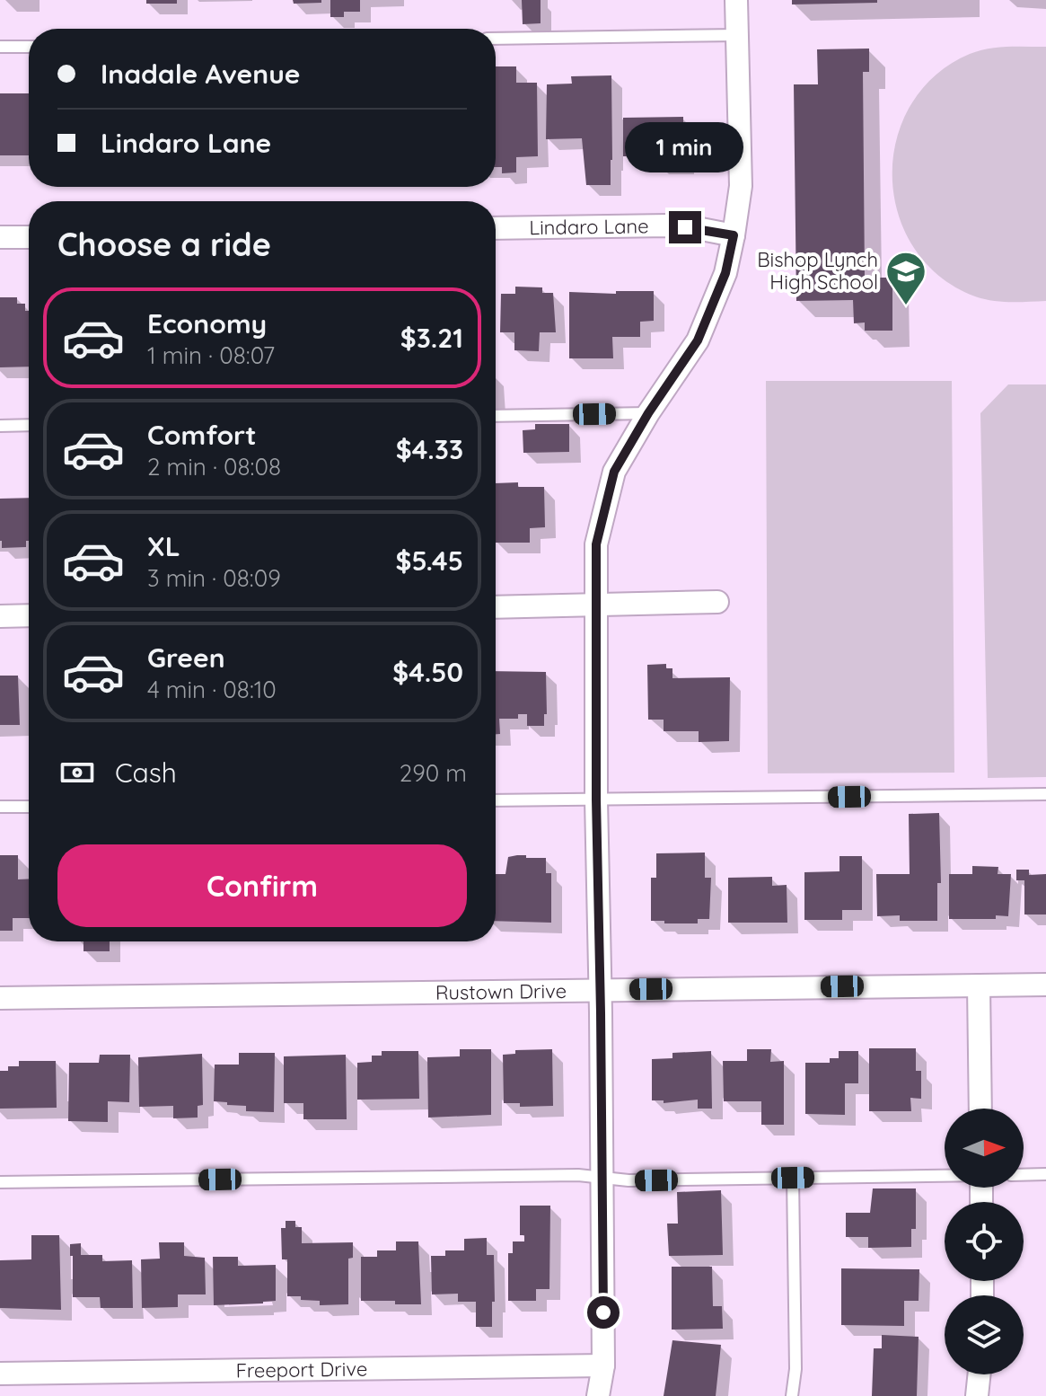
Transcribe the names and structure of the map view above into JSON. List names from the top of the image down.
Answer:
{
  "streets": {
    "street": ["Lindaro Lane", "Rustown Drive", "Freeport Drive"]
  },
  "places": {
    "school or university": ["Bishop Lynch High School"]
  },
  "north": "right",
  "page": {
    "banner": ["Inadale Avenue", "Lindaro Lane"],
    "bubble": "1 min",
    "heading": "Choose a ride",
    "list": [
      {
        "name": "Economy",
        "note": "1 min · 08:07",
        "value": "$3.21"
      },
      {
        "name": "Comfort",
        "note": "2 min · 08:08",
        "value": "$4.33"
      },
      {
        "name": "XL",
        "note": "3 min · 08:09",
        "value": "$5.45"
      },
      {
        "name": "Green",
        "note": "4 min · 08:10",
        "value": "$4.50"
      }
    ],
    "pay": ["Cash", "290 m"],
    "buttons": "Confirm"
  }
}
